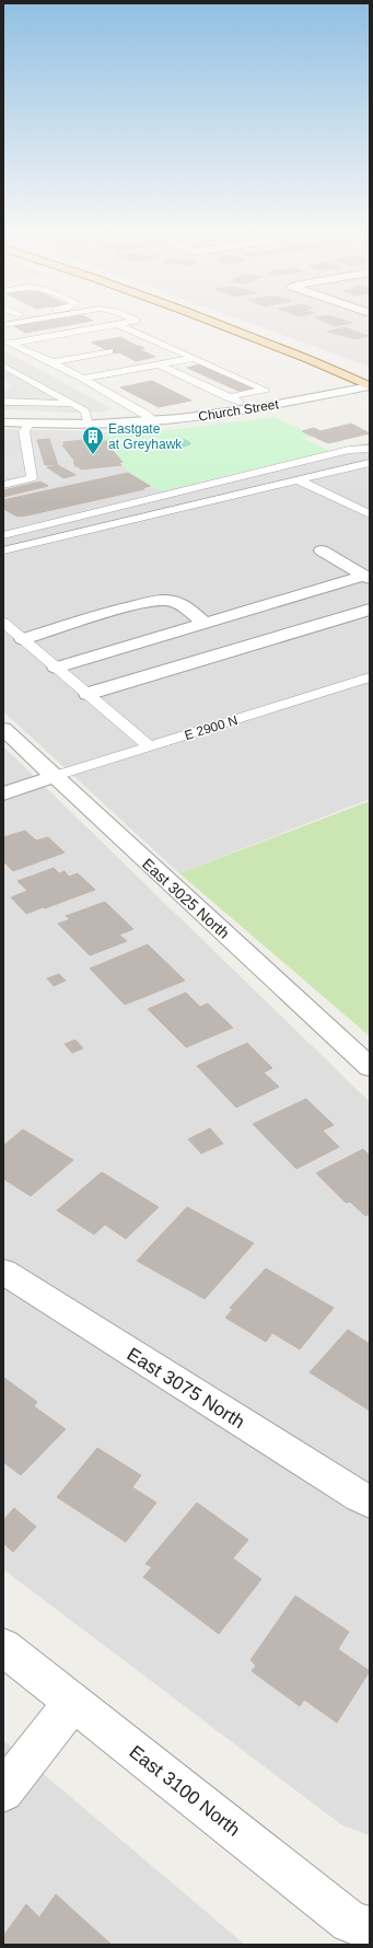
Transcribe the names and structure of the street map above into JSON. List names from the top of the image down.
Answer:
{
  "streets": {
    "street": [
      "Church Street",
      "East 3025 North",
      "East 3075 North",
      "East 3100 North"
    ],
    "lane": ["E 2900 N"]
  },
  "crossings": [
    ["E 2900 N", "East 3025 North"]
  ],
  "places": {
    "building": ["Eastgate at Greyhawk"]
  }
}
